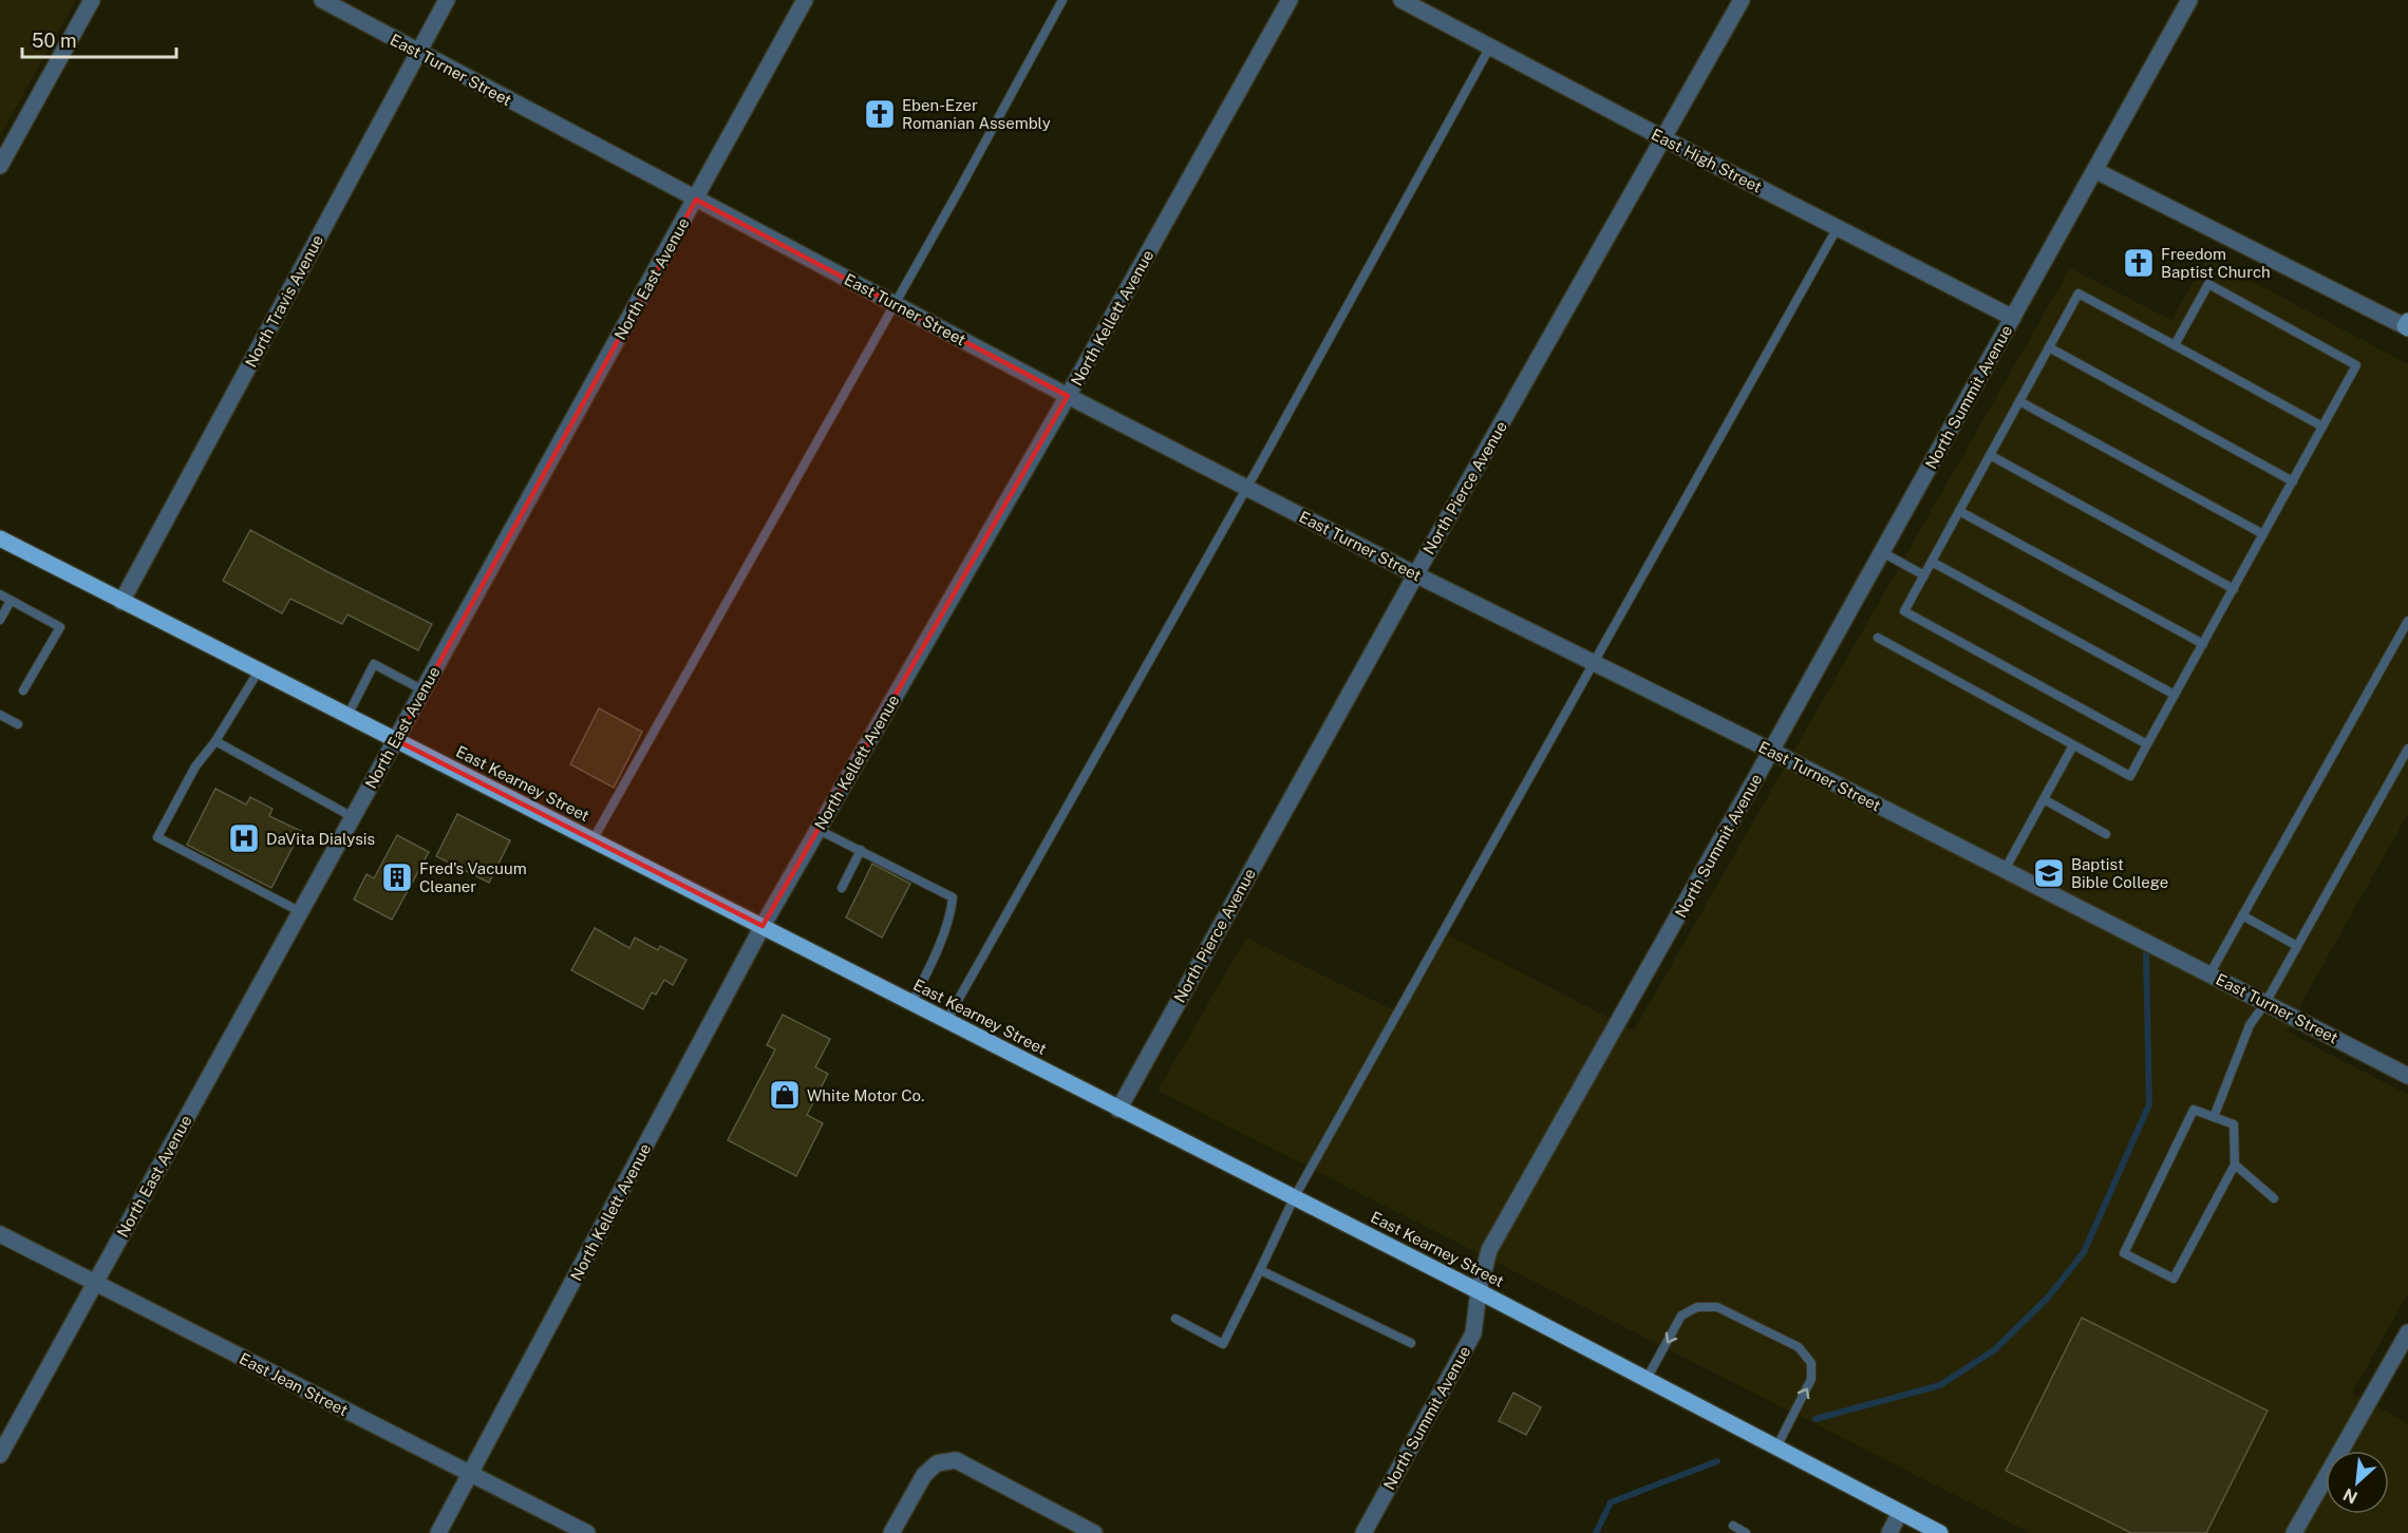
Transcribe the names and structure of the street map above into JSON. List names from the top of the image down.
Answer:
{
  "streets": {
    "main road": ["East Kearney Street"],
    "street": [
      "East Turner Street",
      "East High Street",
      "North East Avenue",
      "North Travis Avenue",
      "North Kellett Avenue",
      "North Summit Avenue",
      "North Pierce Avenue",
      "East Jean Street"
    ]
  },
  "crossings": [
    ["East Turner Street", "North East Avenue"],
    ["East Turner Street", "North Travis Avenue"],
    ["East Turner Street", "North Kellett Avenue"],
    ["East Turner Street", "North Summit Avenue"],
    ["East Turner Street", "North Pierce Avenue"],
    ["East High Street", "North Summit Avenue"],
    ["East High Street", "North Pierce Avenue"],
    ["North East Avenue", "East Kearney Street"],
    ["North East Avenue", "East Jean Street"],
    ["North Travis Avenue", "East Kearney Street"],
    ["North Kellett Avenue", "East Kearney Street"],
    ["North Kellett Avenue", "East Jean Street"],
    ["North Summit Avenue", "East Kearney Street"],
    ["North Pierce Avenue", "East Kearney Street"]
  ],
  "places": {
    "church": ["Eben-Ezer Romanian Assembly", "Freedom Baptist Church"],
    "hospital": ["DaVita Dialysis"],
    "school or university": ["Baptist Bible College"],
    "building": ["Fred's Vacuum Cleaner"],
    "shop": ["White Motor Co."]
  },
  "scale_bar": "50 m",
  "north": "bottom left"
}
